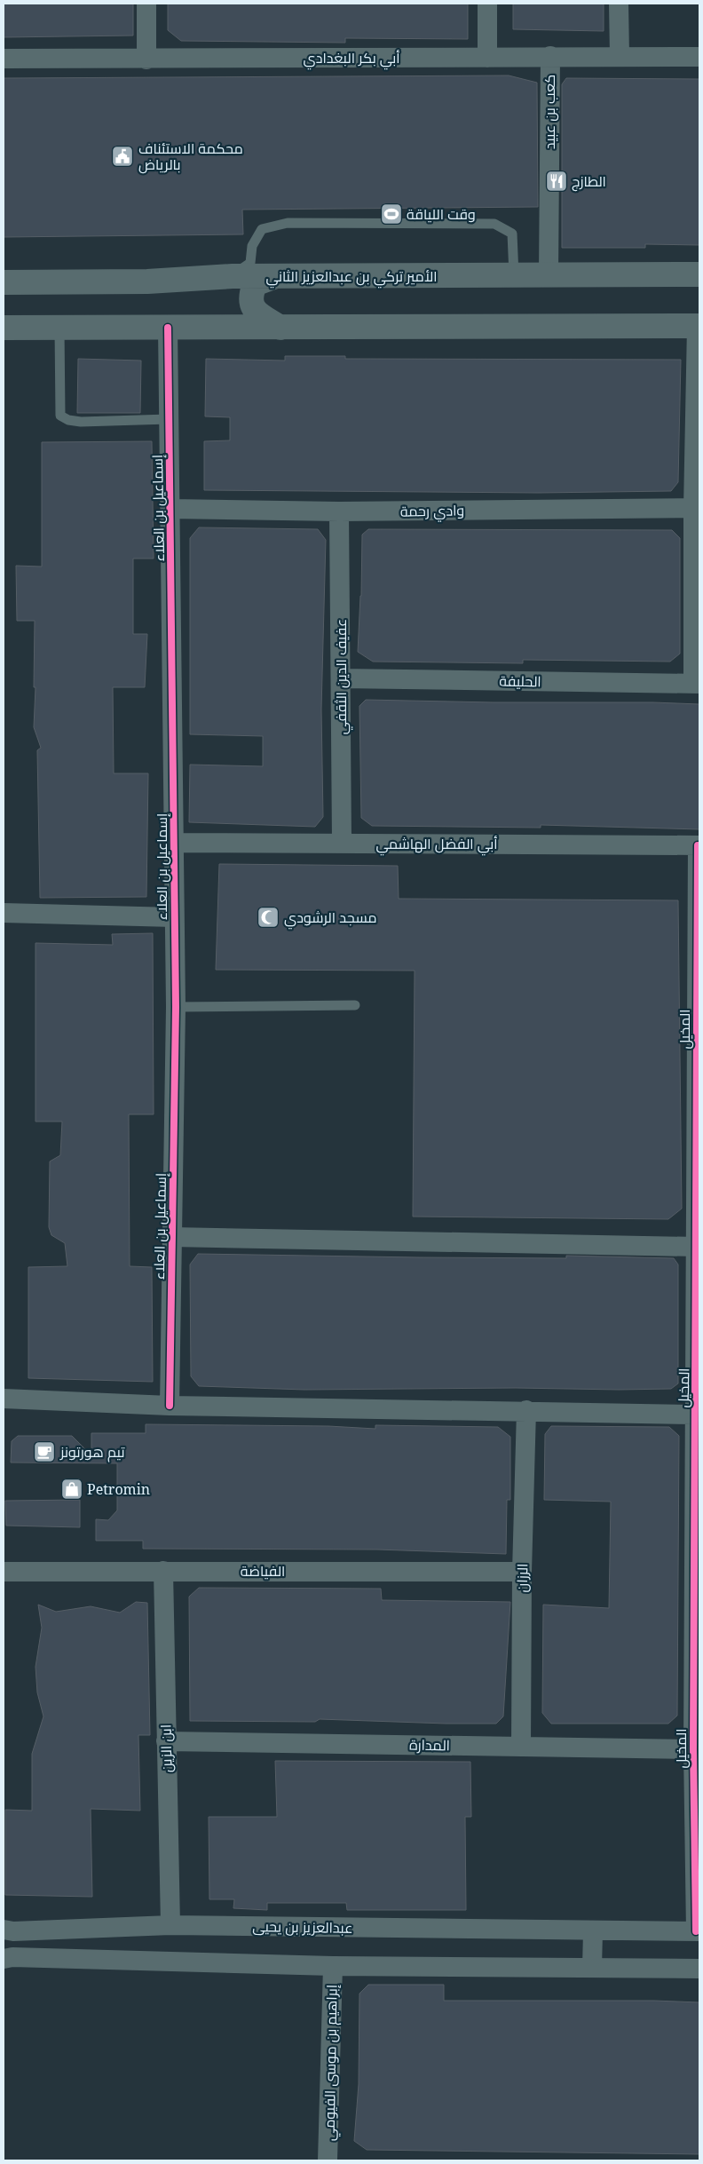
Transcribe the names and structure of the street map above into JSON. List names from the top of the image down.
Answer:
{
  "streets": {
    "street": [
      "أبي بكر البغدادي",
      "كعب بن عبيد",
      "الأمير تركي بن عبدالعزيز الثاني",
      "إسماعيل بن العلاء",
      "وادي رحمة",
      "عفيف الدين الثقفي",
      "الحليفة",
      "أبي الفضل الهاشمي",
      "المخيل",
      "الفياضة",
      "الرزان",
      "المدارة",
      "ابن الزين",
      "عبدالعزيز بن يحيى",
      "إبراهيم بن موسى الفيومي"
    ]
  },
  "crossings": [
    ["أبي بكر البغدادي", "كعب بن عبيد"],
    ["كعب بن عبيد", "الأمير تركي بن عبدالعزيز الثاني"],
    ["إسماعيل بن العلاء", "وادي رحمة"],
    ["إسماعيل بن العلاء", "أبي الفضل الهاشمي"],
    ["وادي رحمة", "عفيف الدين الثقفي"],
    ["عفيف الدين الثقفي", "الحليفة"],
    ["عفيف الدين الثقفي", "أبي الفضل الهاشمي"],
    ["أبي الفضل الهاشمي", "المخيل"],
    ["المخيل", "المدارة"],
    ["المخيل", "عبدالعزيز بن يحيى"],
    ["الفياضة", "الرزان"],
    ["الفياضة", "ابن الزين"],
    ["الرزان", "المدارة"],
    ["المدارة", "ابن الزين"],
    ["ابن الزين", "عبدالعزيز بن يحيى"],
    ["عبدالعزيز بن يحيى", "إبراهيم بن موسى الفيومي"]
  ],
  "places": {
    "public building": ["محكمة الاستئناف بالرياض"],
    "restaurant": ["الطازج"],
    "sports": ["وقت اللياقة"],
    "mosque": ["مسجد الرشودي"],
    "cafe": ["تيم هورتونز"],
    "shop": ["Petromin"]
  }
}
